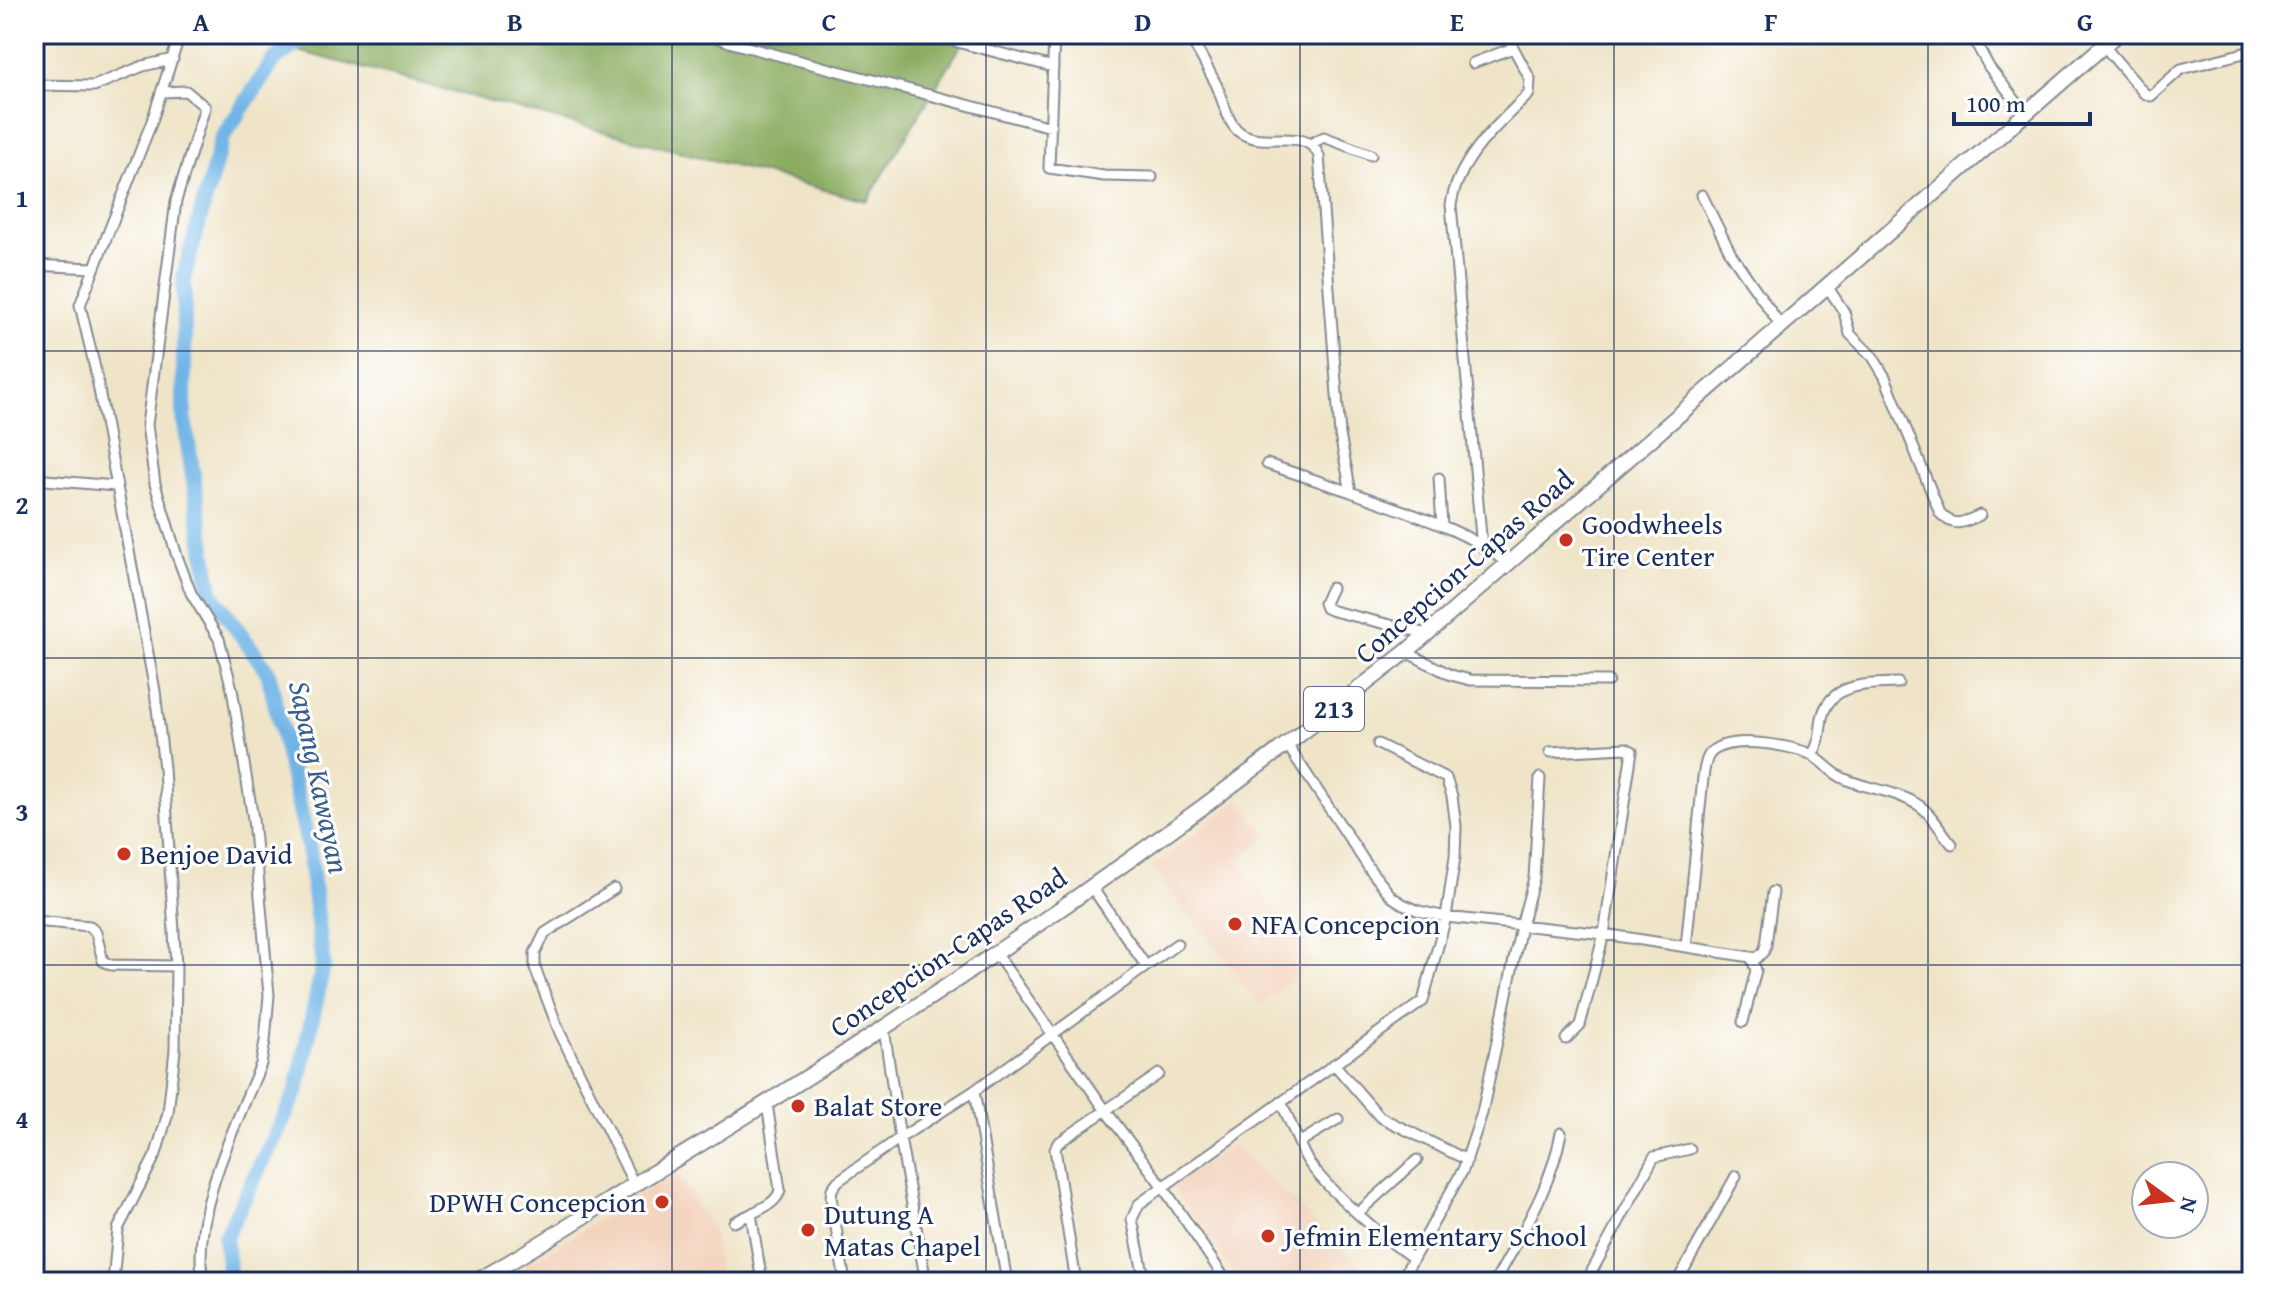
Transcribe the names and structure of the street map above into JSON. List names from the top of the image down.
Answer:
{
  "streets": {
    "main road": ["Concepcion-Capas Road", "213"]
  },
  "water": ["Sapang Kawayan"],
  "places": [
    "Goodwheels Tire Center",
    "Benjoe David",
    "NFA Concepcion",
    "Balat Store",
    "DPWH Concepcion",
    "Dutung A Matas Chapel",
    "Jefmin Elementary School"
  ],
  "scale_bar": "100 m",
  "north": "right",
  "grid": {
    "columns": [
      "A",
      "B",
      "C",
      "D",
      "E",
      "F",
      "G"
    ],
    "rows": [
      "1",
      "2",
      "3",
      "4"
    ]
  }
}
